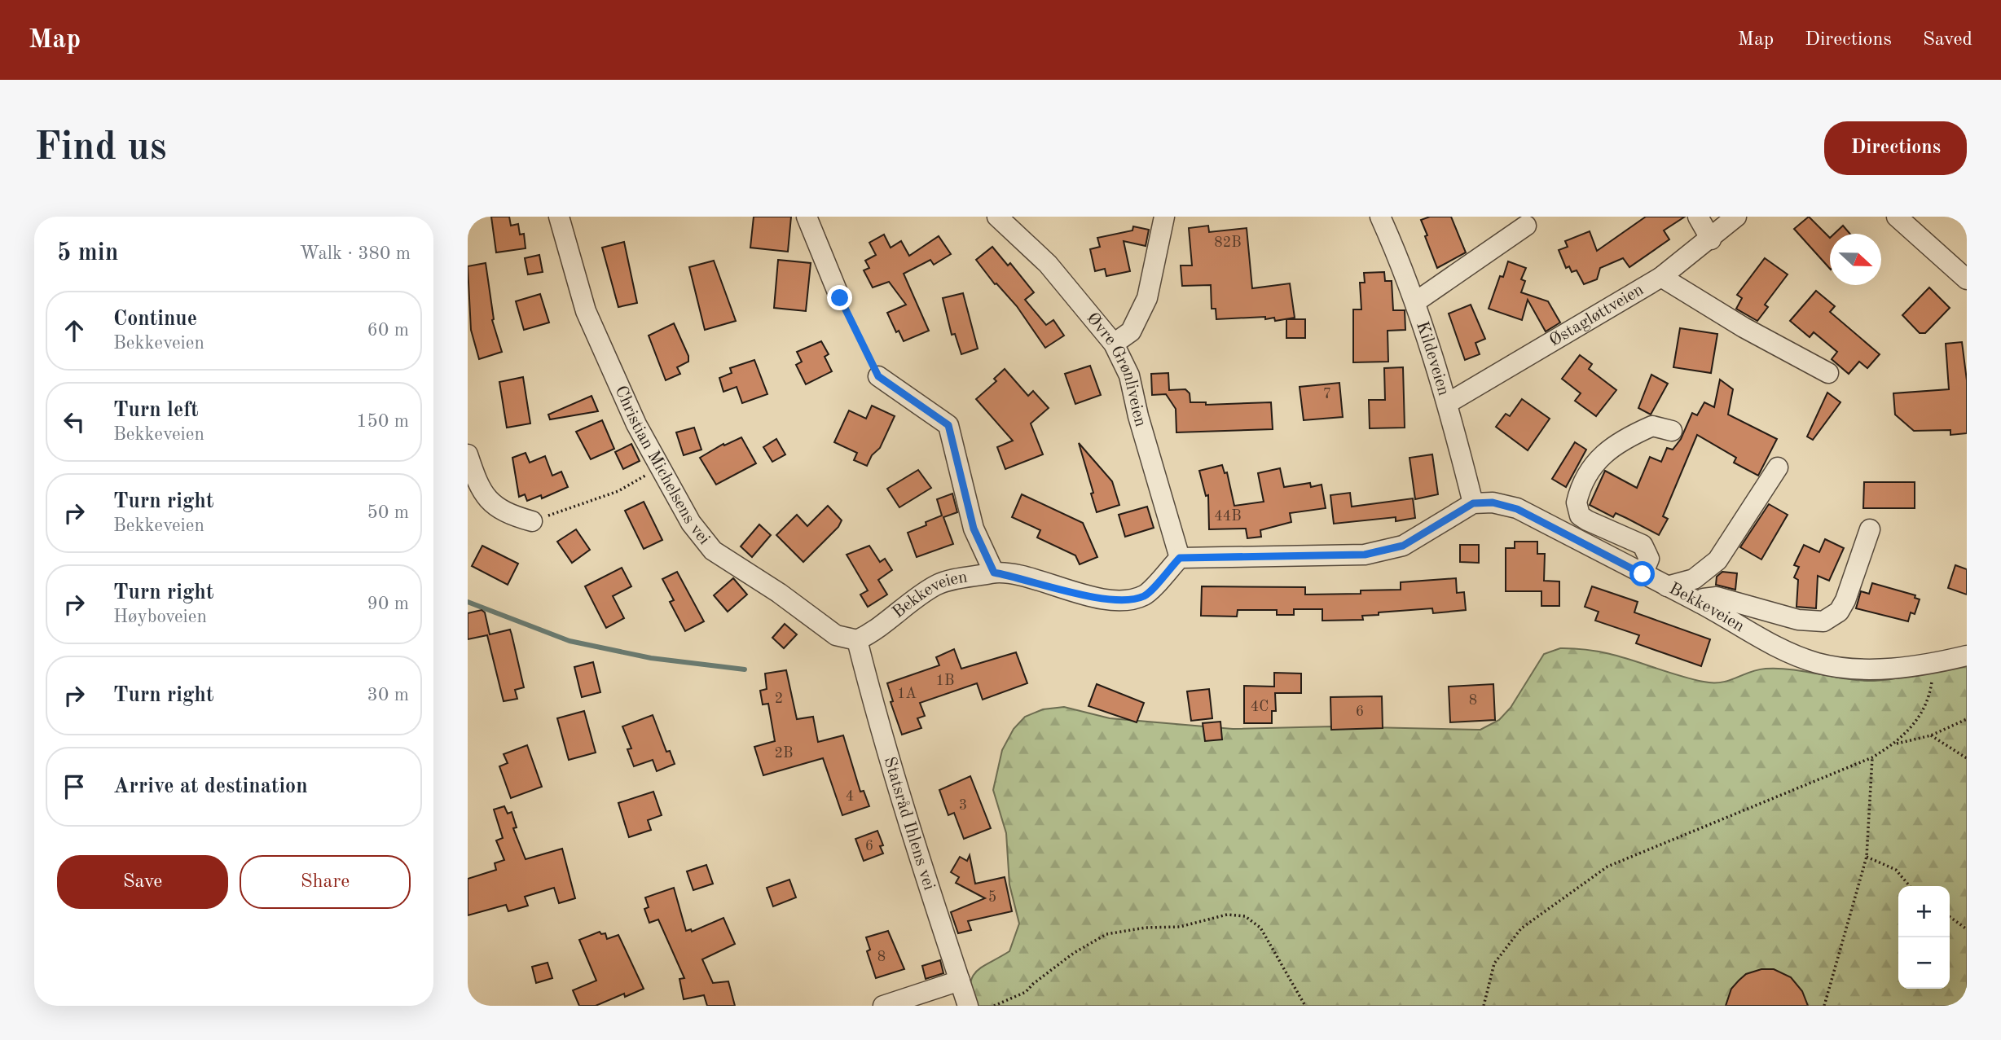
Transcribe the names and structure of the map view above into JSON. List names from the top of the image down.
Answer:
{
  "streets": {
    "street": [
      "Østagløttveien",
      "Kildeveien",
      "Øvre Grønliveien",
      "Christian Michelsens vei",
      "Bekkeveien",
      "Statsråd Ihlens vei"
    ]
  },
  "crossings": [
    ["Østagløttveien", "Kildeveien"],
    ["Kildeveien", "Bekkeveien"],
    ["Øvre Grønliveien", "Bekkeveien"],
    ["Christian Michelsens vei", "Bekkeveien"],
    ["Christian Michelsens vei", "Statsråd Ihlens vei"],
    ["Bekkeveien", "Statsråd Ihlens vei"]
  ],
  "house_numbers": [
    "82B",
    "7",
    "44B",
    "1B",
    "1A",
    "2",
    "8",
    "4C",
    "6",
    "2B",
    "4",
    "3",
    "6",
    "5",
    "8"
  ],
  "north": "right",
  "page": {
    "header": "Map",
    "nav": ["Map", "Directions", "Saved"],
    "buttons": [
      "Directions",
      ["Save", "Share"]
    ],
    "title": "Find us",
    "heading": ["5 min", "Walk · 380 m"],
    "list": [
      ["Continue", "Bekkeveien", "60 m"],
      ["Turn left", "Bekkeveien", "150 m"],
      ["Turn right", "Bekkeveien", "50 m"],
      ["Turn right", "Høyboveien", "90 m"],
      ["Turn right", "30 m"],
      "Arrive at destination"
    ],
    "map_buttons": ["+", "−"]
  }
}
